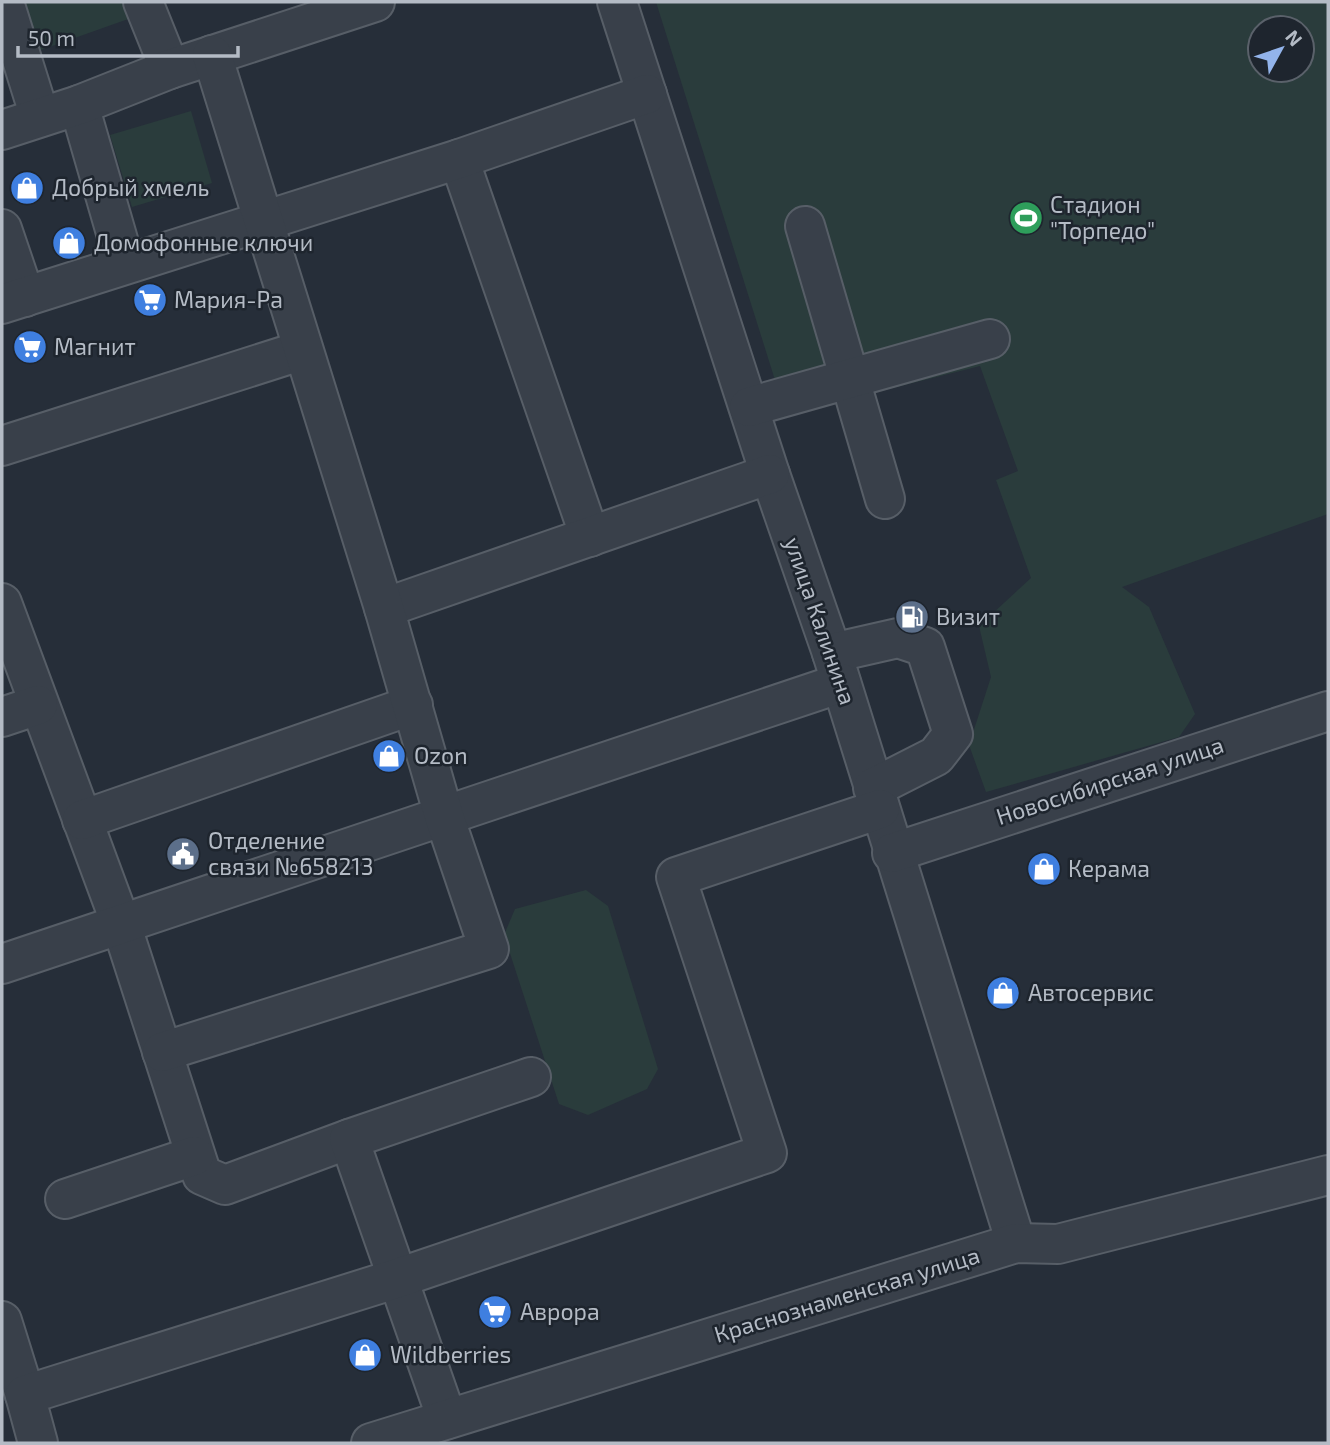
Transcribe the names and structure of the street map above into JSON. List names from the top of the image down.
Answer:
{
  "streets": {
    "street": ["улица Калинина", "Новосибирская улица", "Краснознаменская улица"]
  },
  "crossings": [
    ["улица Калинина", "Новосибирская улица"],
    ["улица Калинина", "Краснознаменская улица"]
  ],
  "places": {
    "shop": [
      "Добрый хмель",
      "Домофонные ключи",
      "Ozon",
      "Керама",
      "Автосервис",
      "Wildberries"
    ],
    "sports": ["Стадион \"Торпедо\""],
    "supermarket": ["Мария-Ра", "Магнит", "Аврора"],
    "fuel station": ["Визит"],
    "public building": ["Отделение связи №658213"]
  },
  "scale_bar": "50 m",
  "north": "top right"
}
